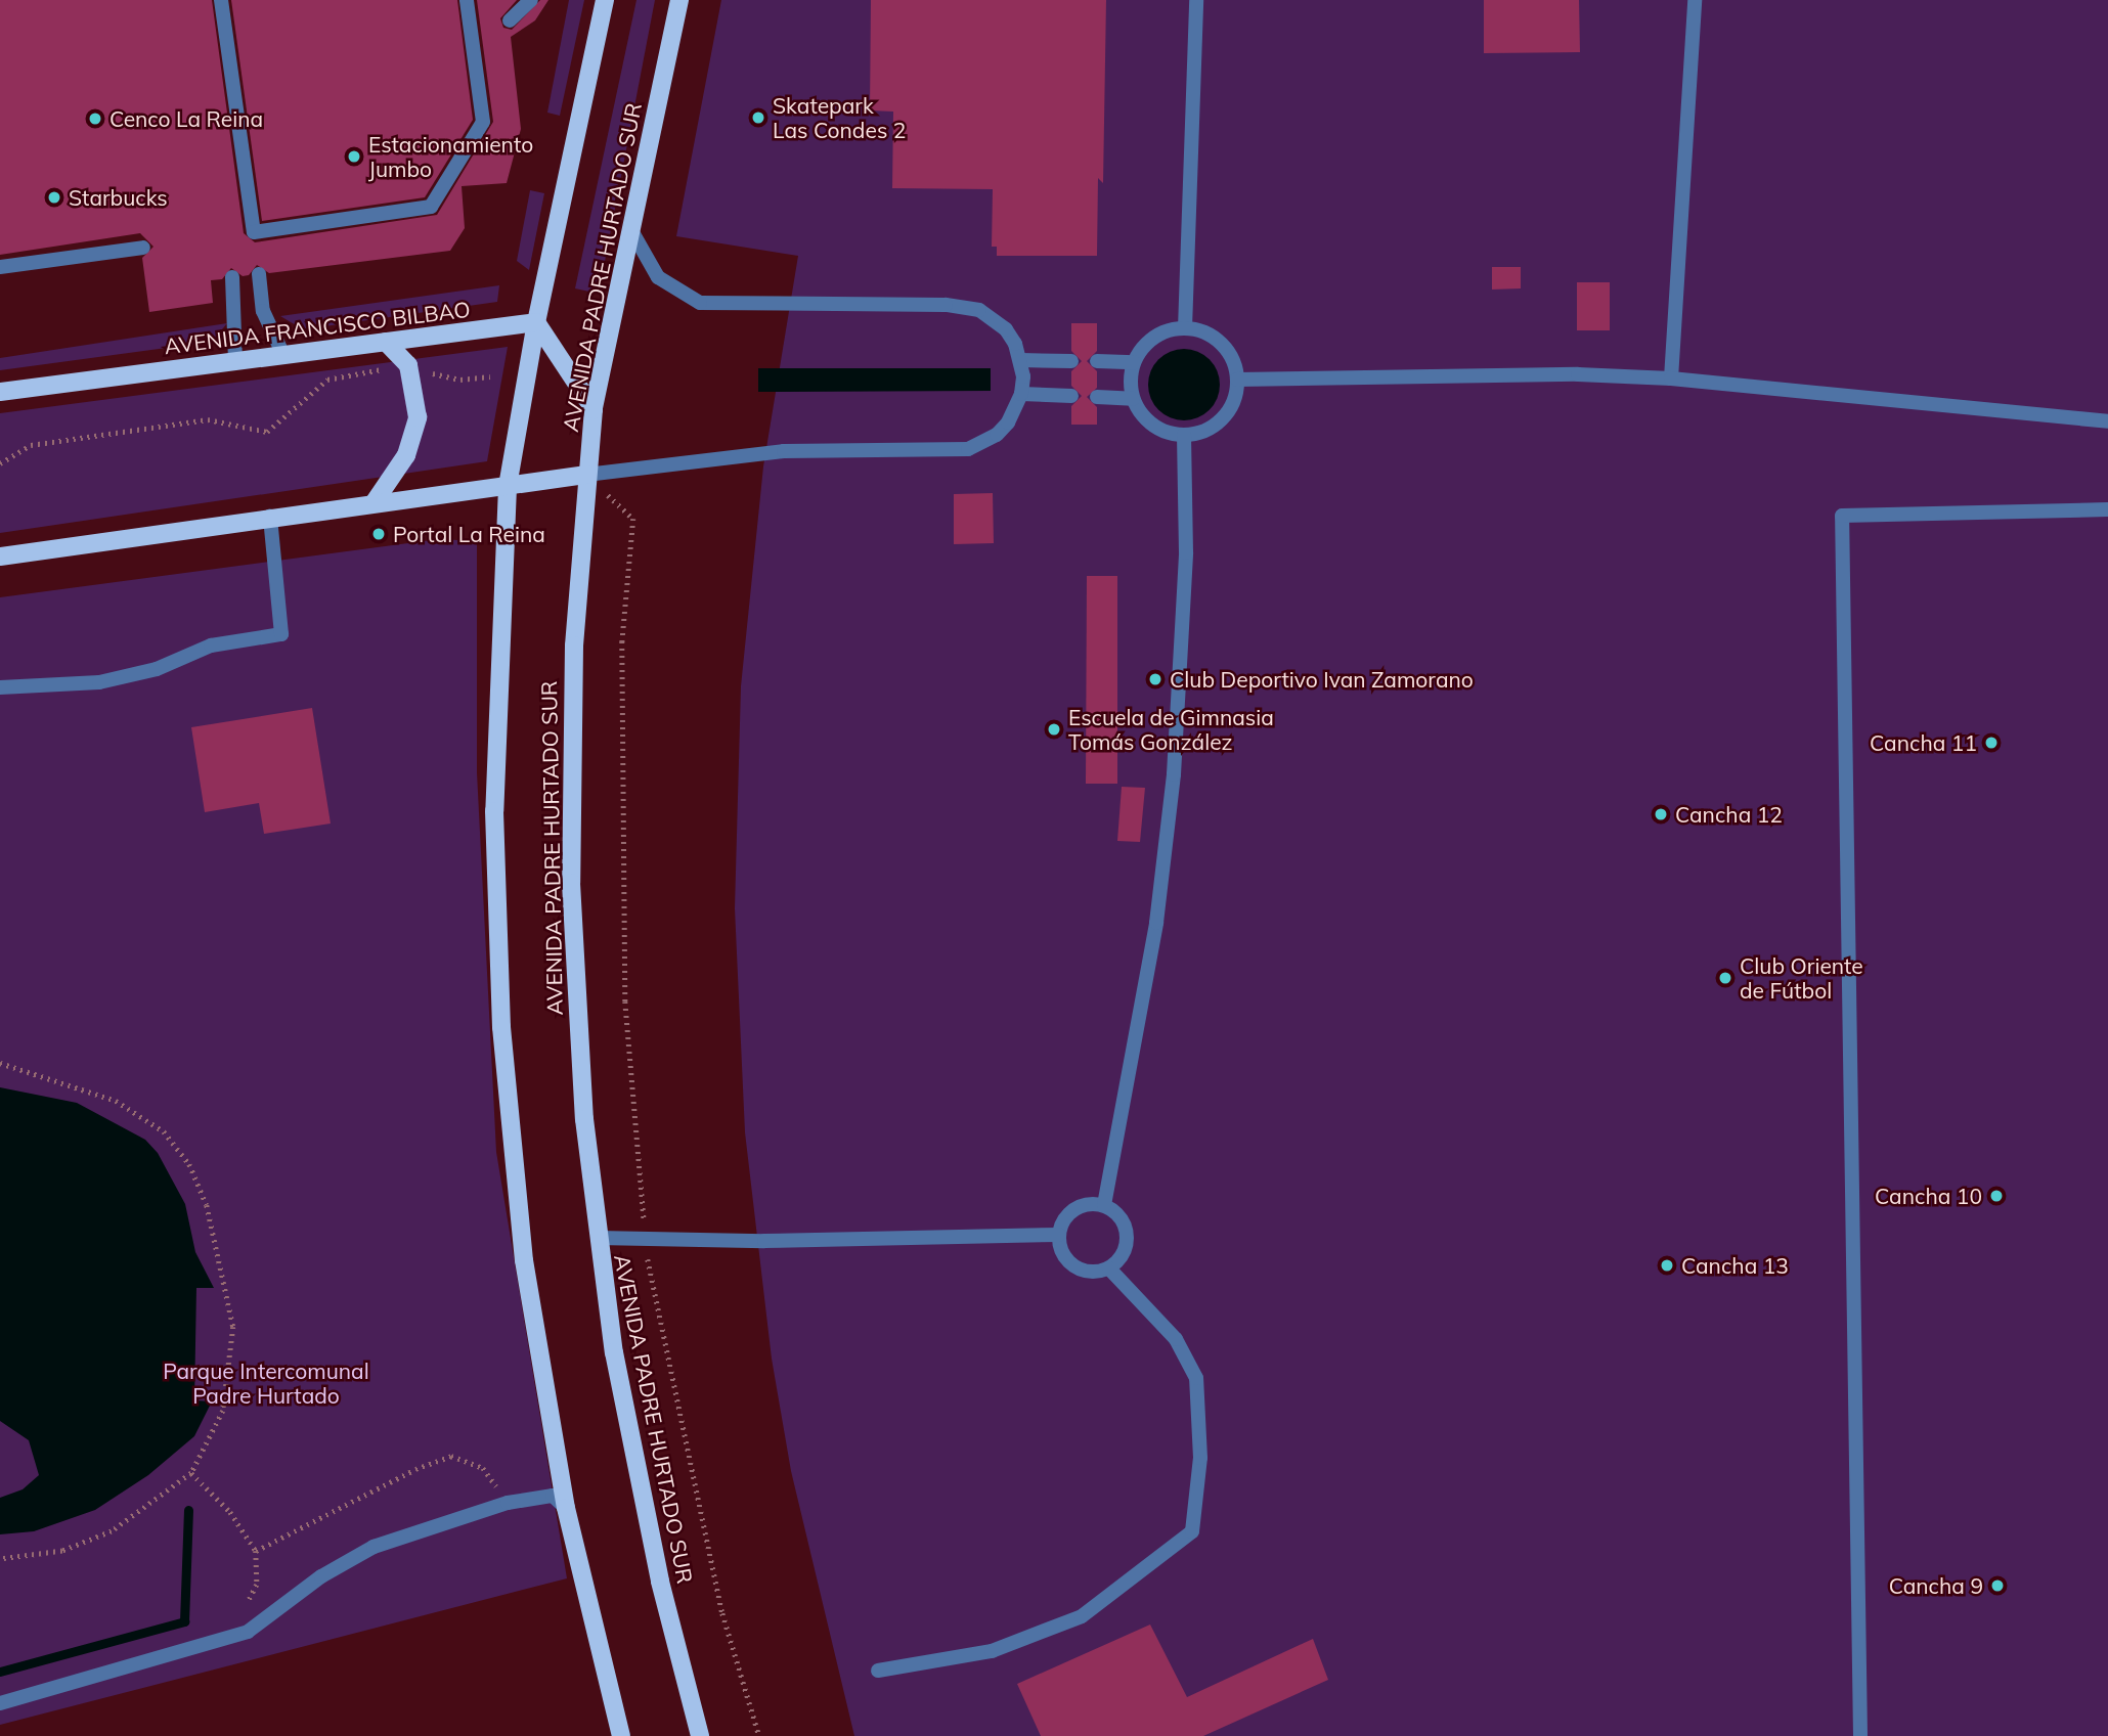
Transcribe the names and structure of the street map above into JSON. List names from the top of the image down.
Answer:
{
  "streets": {
    "main road": ["AVENIDA PADRE HURTADO SUR", "AVENIDA FRANCISCO BILBAO"]
  },
  "parks": ["Parque Intercomunal Padre Hurtado"],
  "places": [
    "Skatepark Las Condes 2",
    "Cenco La Reina",
    "Estacionamiento Jumbo",
    "Starbucks",
    "Portal La Reina",
    "Club Deportivo Ivan Zamorano",
    "Escuela de Gimnasia Tomás González",
    "Cancha 11",
    "Cancha 12",
    "Club Oriente de Fútbol",
    "Cancha 10",
    "Cancha 13",
    "Cancha 9"
  ]
}
